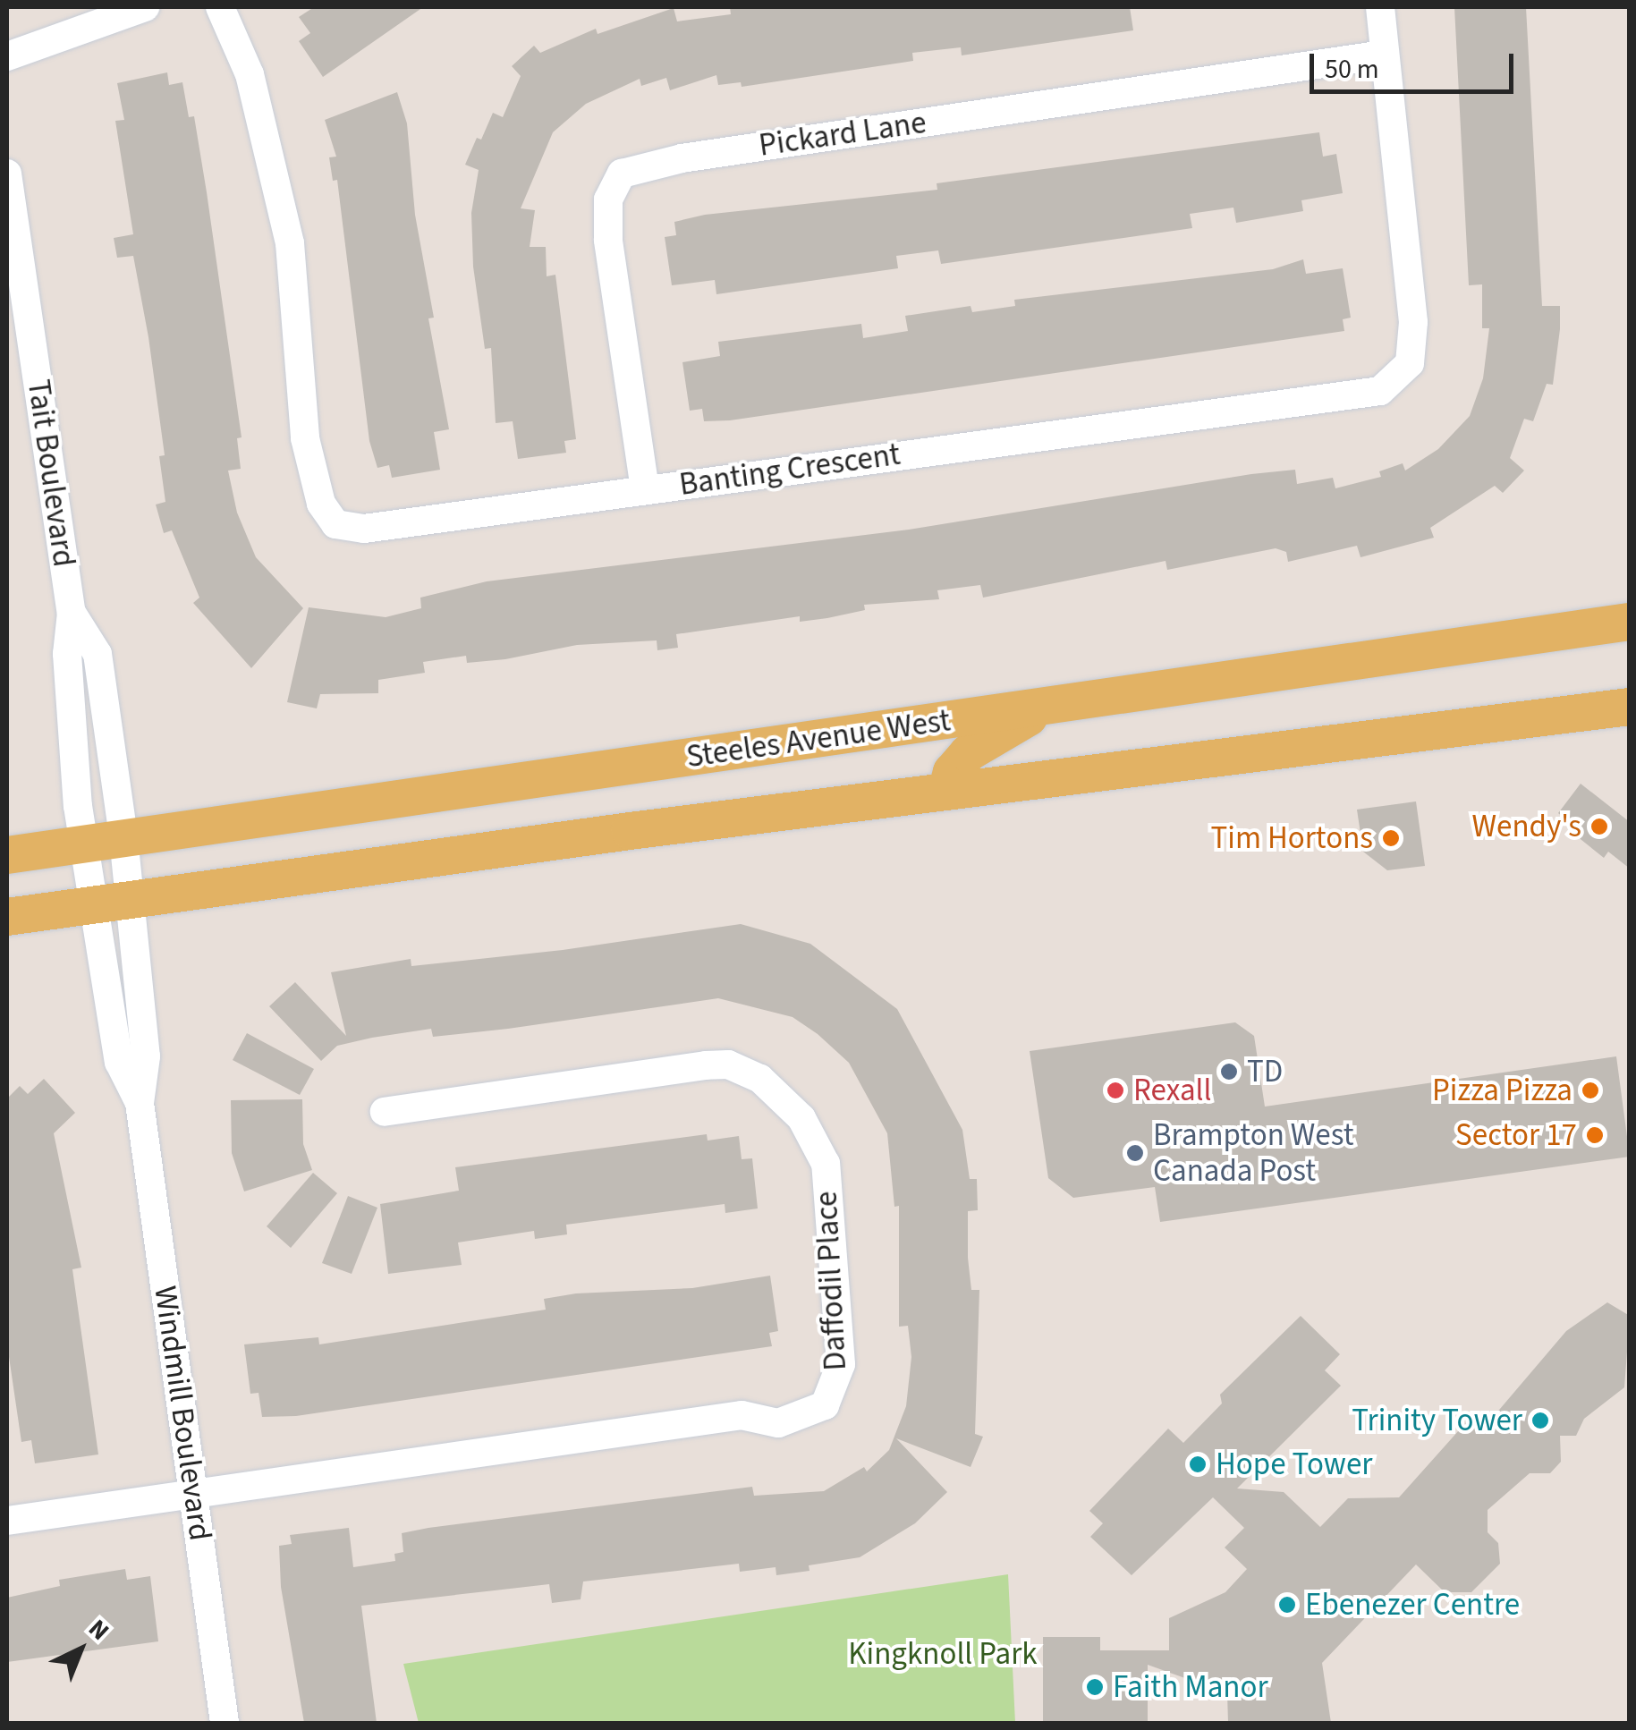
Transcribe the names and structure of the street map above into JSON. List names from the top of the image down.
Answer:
{
  "streets": {
    "main road": ["Steeles Avenue West"],
    "street": [
      "Pickard Lane",
      "Banting Crescent",
      "Tait Boulevard",
      "Daffodil Place",
      "Windmill Boulevard"
    ]
  },
  "crossings": [
    ["Pickard Lane", "Banting Crescent"],
    ["Tait Boulevard", "Steeles Avenue West"],
    ["Tait Boulevard", "Windmill Boulevard"],
    ["Steeles Avenue West", "Windmill Boulevard"],
    ["Daffodil Place", "Windmill Boulevard"]
  ],
  "parks": ["Kingknoll Park"],
  "places": [
    "Wendy's",
    "Tim Hortons",
    "TD",
    "Rexall",
    "Pizza Pizza",
    "Sector 17",
    "Brampton West Canada Post",
    "Trinity Tower",
    "Hope Tower",
    "Ebenezer Centre",
    "Faith Manor"
  ],
  "scale_bar": "50 m",
  "north": "top right"
}
